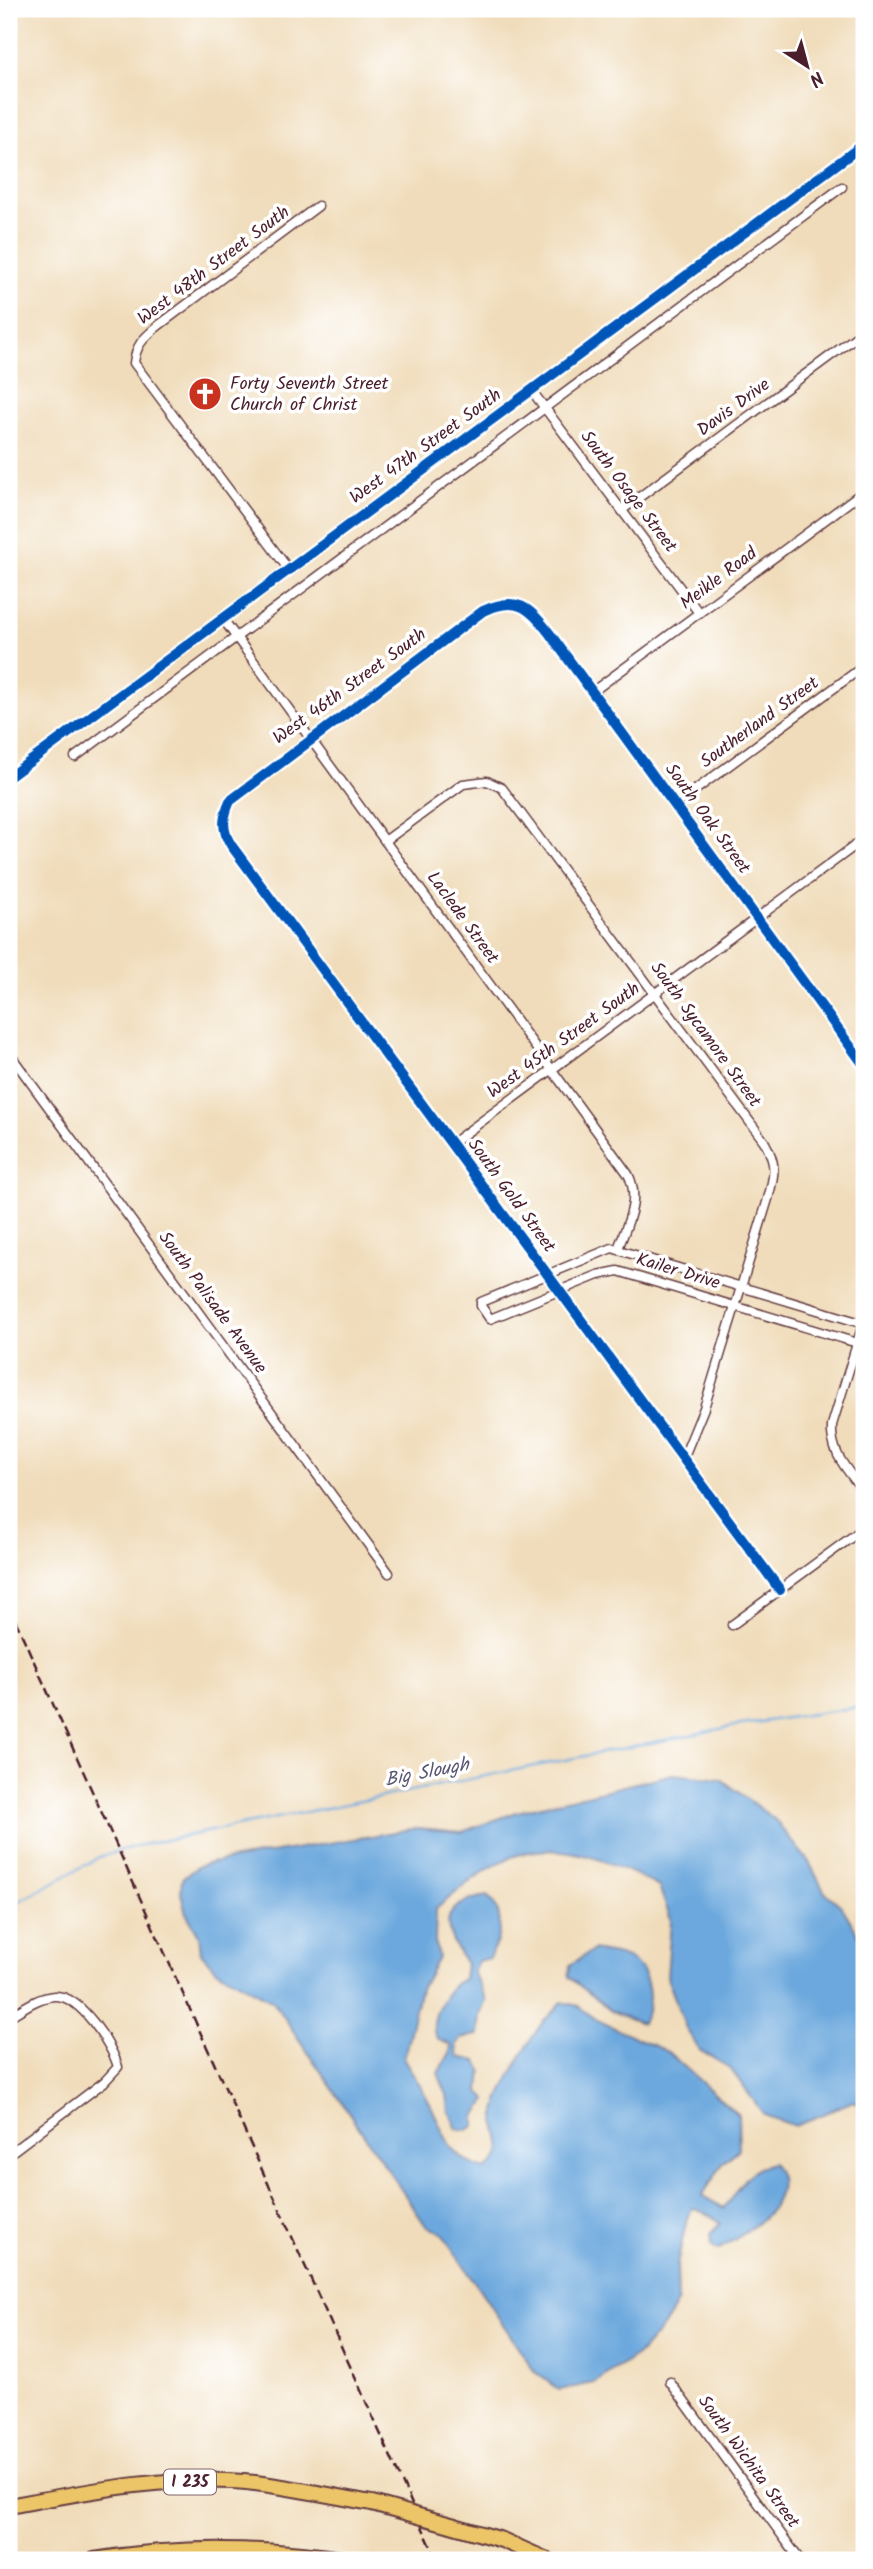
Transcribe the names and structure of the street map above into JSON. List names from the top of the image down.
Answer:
{
  "streets": {
    "highway": ["I 235"],
    "street": [
      "West 48th Street South",
      "Davis Drive",
      "West 47th Street South",
      "South Osage Street",
      "Meikle Road",
      "West 46th Street South",
      "Southerland Street",
      "South Oak Street",
      "Laclede Street",
      "South Sycamore Street",
      "West 45th Street South",
      "South Gold Street",
      "Kailer Drive",
      "South Palisade Avenue",
      "South Wichita Street"
    ]
  },
  "crossings": [
    ["West 48th Street South", "West 47th Street South"],
    ["Davis Drive", "South Osage Street"],
    ["West 47th Street South", "South Osage Street"],
    ["West 47th Street South", "Laclede Street"],
    ["South Osage Street", "Meikle Road"],
    ["Meikle Road", "South Oak Street"],
    ["West 46th Street South", "South Oak Street"],
    ["West 46th Street South", "Laclede Street"],
    ["West 46th Street South", "South Gold Street"],
    ["Southerland Street", "South Oak Street"],
    ["South Oak Street", "West 45th Street South"],
    ["Laclede Street", "South Sycamore Street"],
    ["Laclede Street", "West 45th Street South"],
    ["Laclede Street", "Kailer Drive"],
    ["South Sycamore Street", "West 45th Street South"],
    ["South Sycamore Street", "South Gold Street"],
    ["South Sycamore Street", "Kailer Drive"],
    ["West 45th Street South", "South Gold Street"],
    ["South Gold Street", "Kailer Drive"]
  ],
  "water": ["Big Slough"],
  "places": {
    "church": ["Forty Seventh Street Church of Christ"]
  },
  "north": "bottom right"
}
